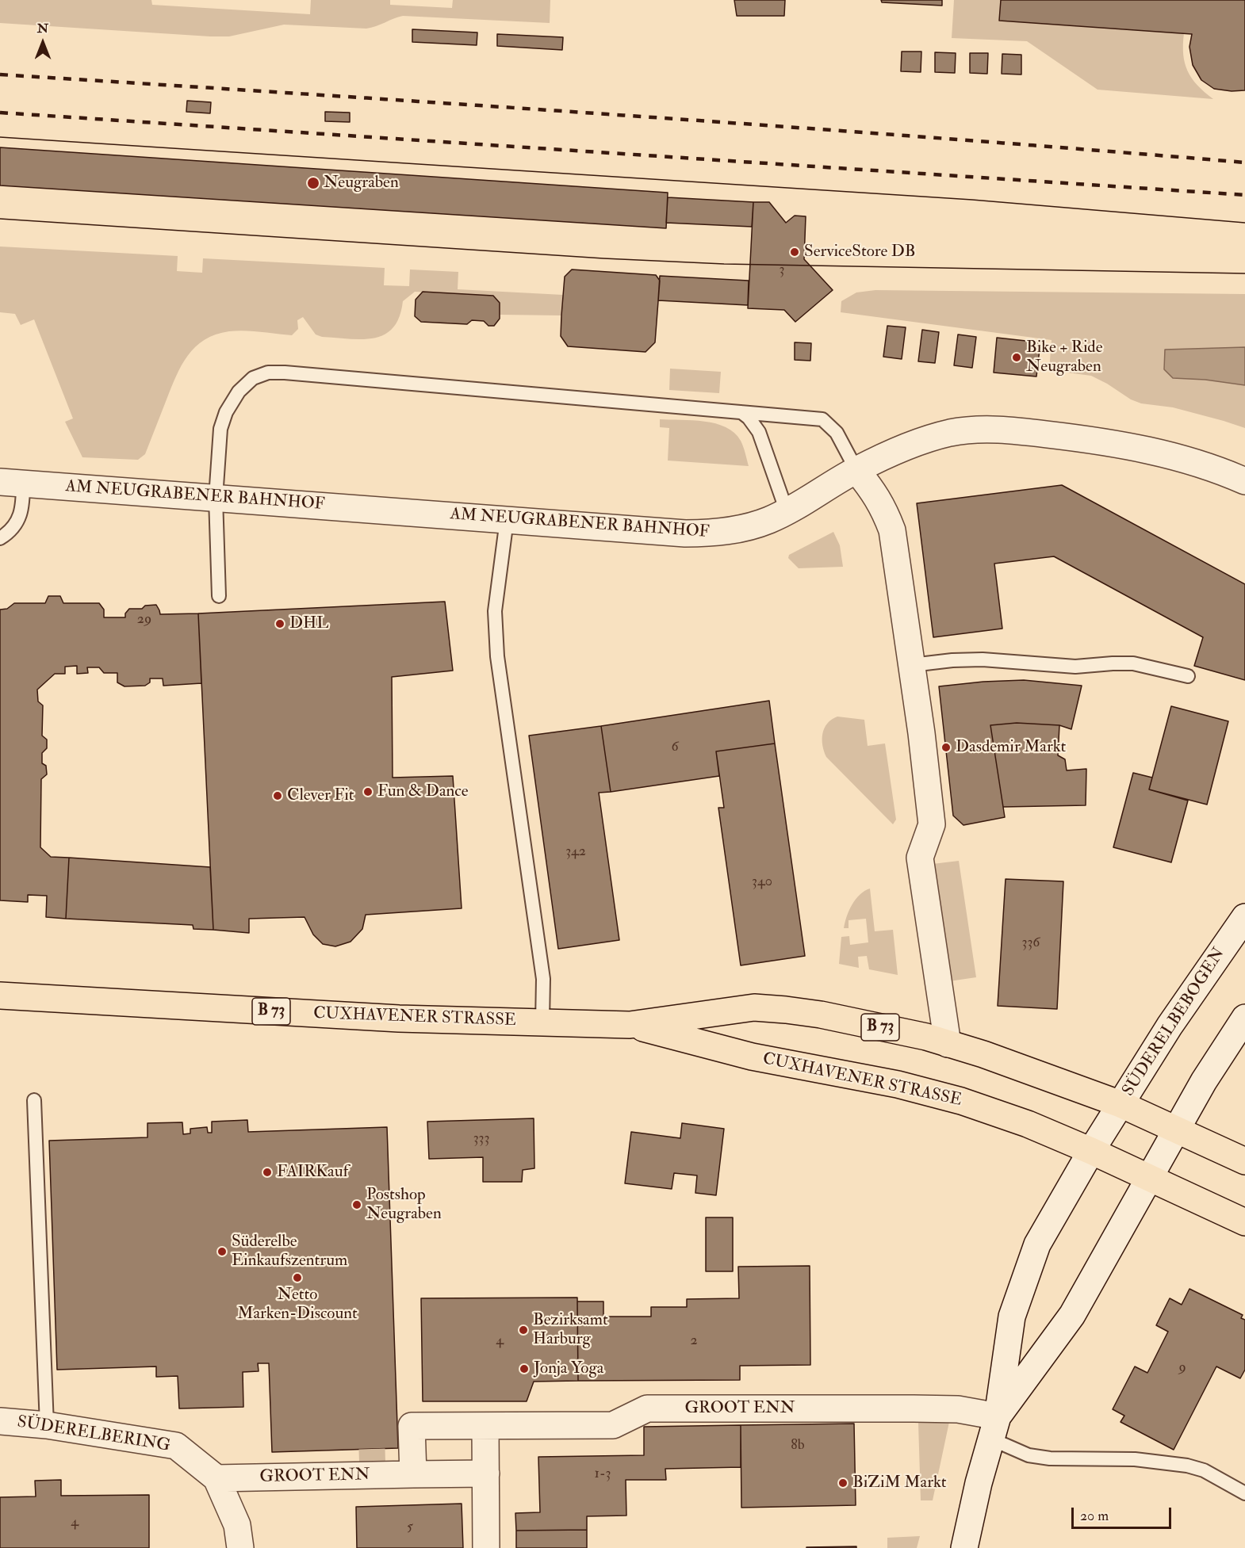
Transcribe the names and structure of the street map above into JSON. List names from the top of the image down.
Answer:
{
  "streets": {
    "main road": ["B 73", "CUXHAVENER STRASSE"],
    "street": [
      "AM NEUGRABENER BAHNHOF",
      "SÜDERELBEBOGEN",
      "GROOT ENN",
      "SÜDERELBERING"
    ]
  },
  "crossings": [
    ["CUXHAVENER STRASSE", "SÜDERELBEBOGEN"],
    ["SÜDERELBEBOGEN", "GROOT ENN"],
    ["GROOT ENN", "SÜDERELBERING"]
  ],
  "places": [
    "Neugraben",
    "ServiceStore DB",
    "Bike + Ride Neugraben",
    "DHL",
    "Dasdemir Markt",
    "Fun & Dance",
    "Clever Fit",
    "FAIRKauf",
    "Postshop Neugraben",
    "Süderelbe Einkaufszentrum",
    "Netto Marken-Discount",
    "Bezirksamt Harburg",
    "Jonja Yoga",
    "BiZiM Markt"
  ],
  "house_numbers": [
    "3",
    "29",
    "6",
    "342",
    "340",
    "336",
    "333",
    "4",
    "2",
    "9",
    "8b",
    "1-3",
    "4",
    "5"
  ],
  "scale_bar": "20 m",
  "north": "top"
}
